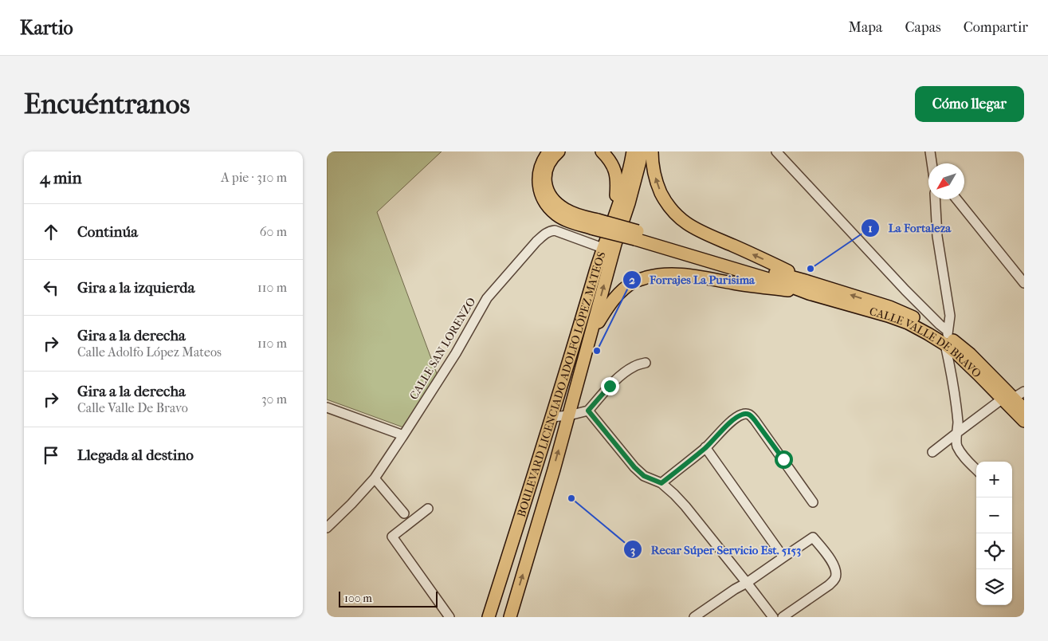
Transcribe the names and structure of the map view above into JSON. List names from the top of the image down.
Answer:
{
  "streets": {
    "main road": ["CALLE VALLE DE BRAVO", "BOULEVARD LICENCIADO ADOLFO LÓPEZ MATEOS"],
    "street": ["CALLE SAN LORENZO"]
  },
  "crossings": [
    ["CALLE SAN LORENZO", "BOULEVARD LICENCIADO ADOLFO LÓPEZ MATEOS"]
  ],
  "places": ["La Fortaleza", "Forrajes La Purisima", "Recar Súper Servicio Est. 5153"],
  "scale_bar": "100 m",
  "north": "bottom left",
  "page": {
    "header": "Kartio",
    "nav": ["Mapa", "Capas", "Compartir"],
    "buttons": "Cómo llegar",
    "title": "Encuéntranos",
    "heading": ["4 min", "A pie · 310 m"],
    "list": [
      ["Continúa", "60 m"],
      ["Gira a la izquierda", "110 m"],
      ["Gira a la derecha", "Calle Adolfo López Mateos", "110 m"],
      ["Gira a la derecha", "Calle Valle De Bravo", "30 m"],
      "Llegada al destino"
    ],
    "map_buttons": ["+", "−"],
    "scale": "100 m"
  }
}
